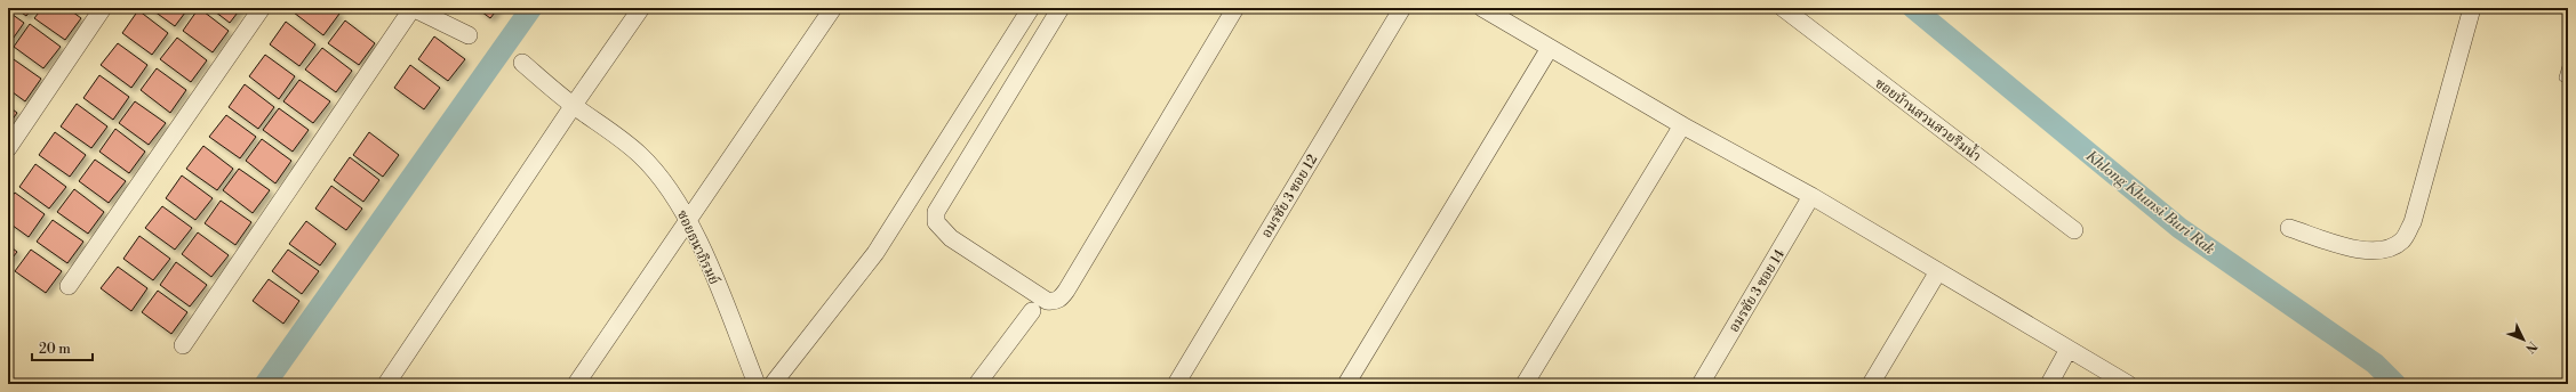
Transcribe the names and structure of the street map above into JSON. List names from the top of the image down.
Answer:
{
  "streets": {
    "street": [
      "ซอยบ้านสวนสวยริมน้ำ",
      "อมรชัย 3 ซอย 12",
      "ซอยธนาภิรมย์",
      "อมรชัย 3 ซอย 14"
    ]
  },
  "water": ["Khlong Khunsi Buri Rak"],
  "scale_bar": "20 m",
  "north": "bottom right"
}
